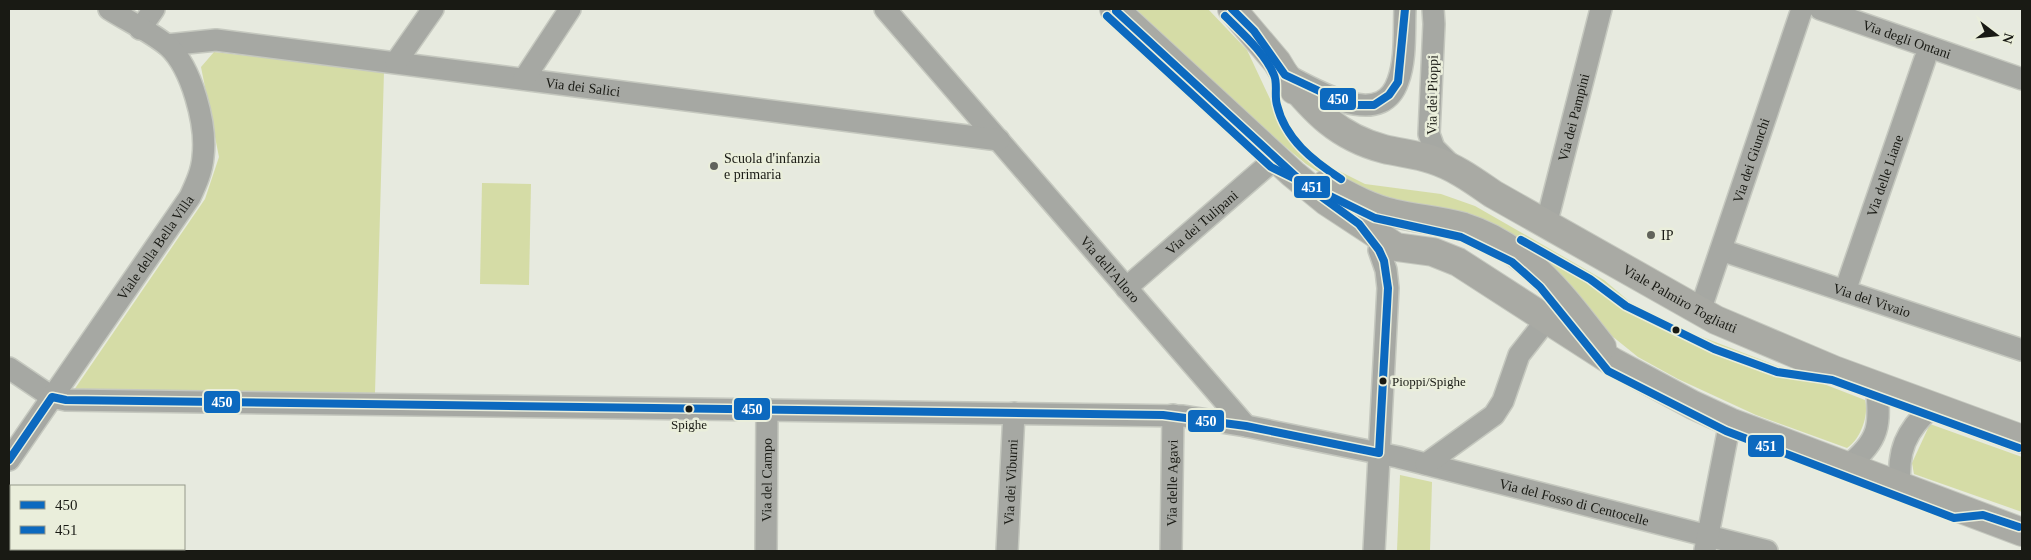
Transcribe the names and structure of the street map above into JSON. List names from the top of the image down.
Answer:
{
  "streets": {
    "main road": ["Viale Palmiro Togliatti"],
    "street": [
      "Via degli Ontani",
      "Via dei Salici",
      "Via dei Pioppi",
      "Via dei Pampini",
      "Via dei Giunchi",
      "Via delle Liane",
      "Via dei Tulipani",
      "Viale della Bella Villa",
      "Via dell'Alloro",
      "Via del Vivaio",
      "Via del Campo",
      "Via dei Viburni",
      "Via delle Agavi",
      "Via del Fosso di Centocelle"
    ]
  },
  "crossings": [
    ["Via dei Salici", "Viale della Bella Villa"],
    ["Via dei Salici", "Via dell'Alloro"],
    ["Via dei Pioppi", "Viale Palmiro Togliatti"],
    ["Via dei Pampini", "Viale Palmiro Togliatti"],
    ["Via dei Giunchi", "Viale Palmiro Togliatti"],
    ["Via dei Giunchi", "Via del Vivaio"],
    ["Via delle Liane", "Via del Vivaio"],
    ["Via dei Tulipani", "Via dell'Alloro"]
  ],
  "places": [
    "Scuola d'infanzia e primaria",
    "IP",
    "Pioppi/Spighe",
    "Spighe"
  ],
  "lines": ["transit line 450", "transit line 451"],
  "legend": ["450", "451"],
  "north": "right"
}
